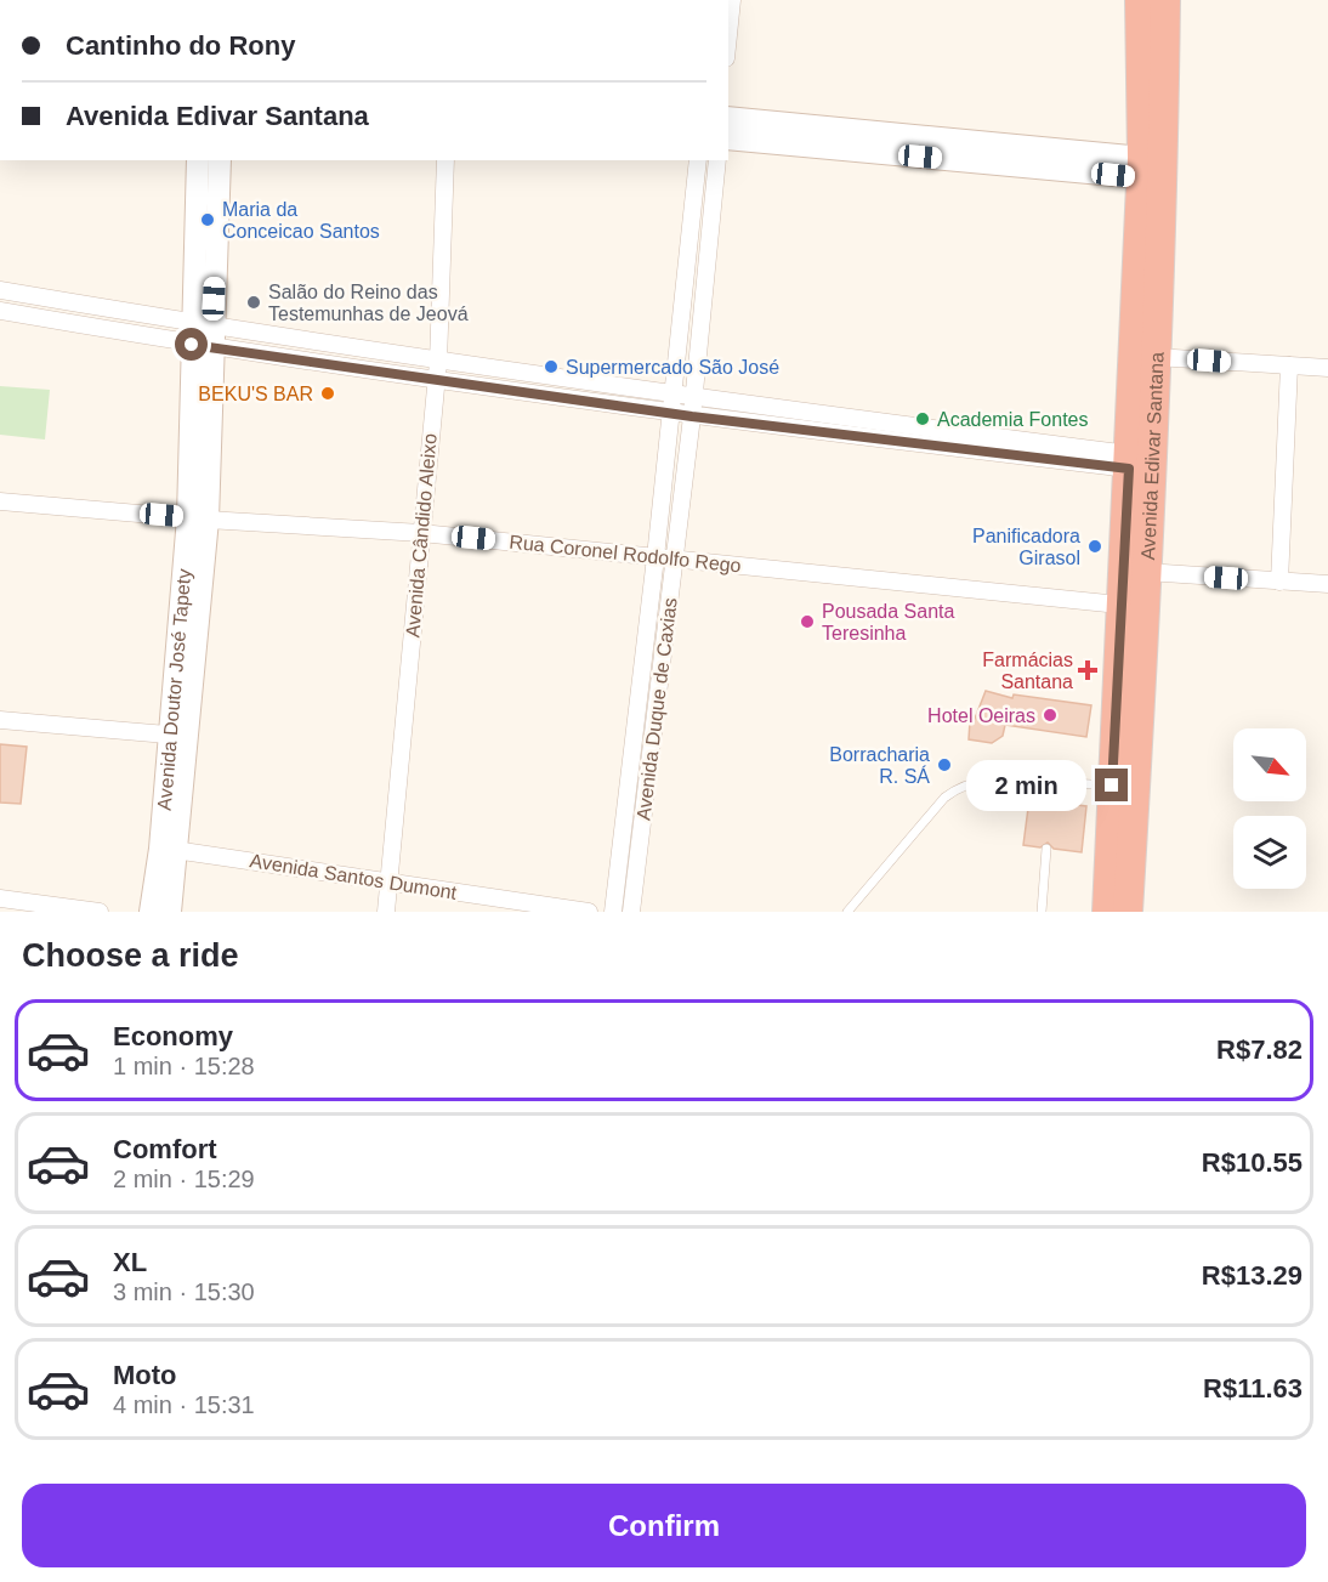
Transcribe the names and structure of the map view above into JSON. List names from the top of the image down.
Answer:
{
  "streets": {
    "highway": ["Avenida Edivar Santana"],
    "street": [
      "Avenida Cândido Aleixo",
      "Rua Coronel Rodolfo Rego",
      "Avenida Doutor José Tapety",
      "Avenida Duque de Caxias",
      "Avenida Santos Dumont"
    ]
  },
  "crossings": [
    ["Avenida Edivar Santana", "Rua Coronel Rodolfo Rego"],
    ["Avenida Cândido Aleixo", "Rua Coronel Rodolfo Rego"],
    ["Avenida Cândido Aleixo", "Avenida Santos Dumont"],
    ["Rua Coronel Rodolfo Rego", "Avenida Doutor José Tapety"],
    ["Rua Coronel Rodolfo Rego", "Avenida Duque de Caxias"],
    ["Avenida Doutor José Tapety", "Avenida Santos Dumont"]
  ],
  "places": {
    "other": [
      "Maria da Conceicao Santos",
      "Salão do Reino das Testemunhas de Jeová",
      "Supermercado São José",
      "BEKU'S BAR",
      "Academia Fontes",
      "Panificadora Girasol",
      "Pousada Santa Teresinha",
      "Hotel Oeiras",
      "Borracharia R. SÁ"
    ],
    "health": ["Farmácias Santana"]
  },
  "north": "bottom right",
  "page": {
    "banner": ["Cantinho do Rony", "Avenida Edivar Santana"],
    "bubble": "2 min",
    "heading": "Choose a ride",
    "list": [
      {
        "name": "Economy",
        "note": "1 min · 15:28",
        "value": "R$7.82"
      },
      {
        "name": "Comfort",
        "note": "2 min · 15:29",
        "value": "R$10.55"
      },
      {
        "name": "XL",
        "note": "3 min · 15:30",
        "value": "R$13.29"
      },
      {
        "name": "Moto",
        "note": "4 min · 15:31",
        "value": "R$11.63"
      }
    ],
    "buttons": "Confirm"
  }
}
